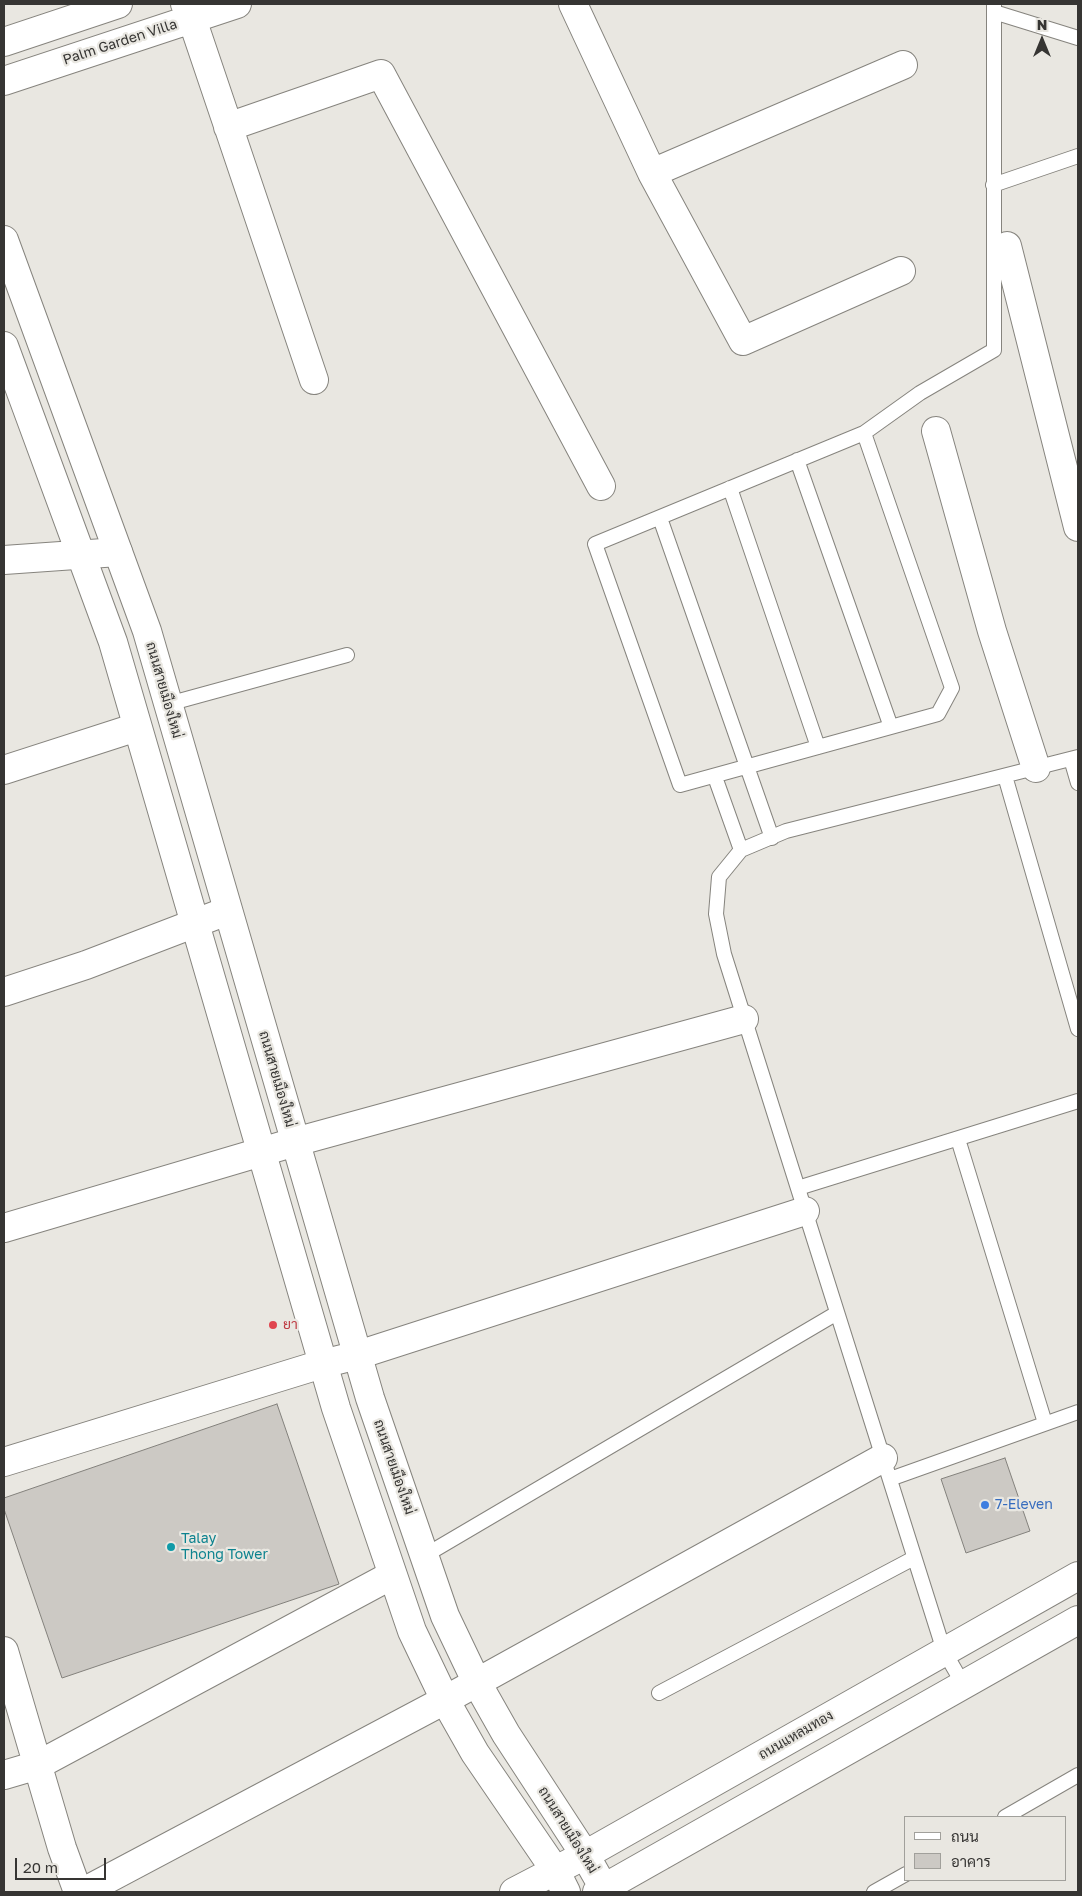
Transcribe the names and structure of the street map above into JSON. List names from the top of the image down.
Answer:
{
  "streets": {
    "street": ["Palm Garden Villa", "ถนนสายเมืองใหม่", "ถนนแหลมทอง"]
  },
  "crossings": [
    ["ถนนสายเมืองใหม่", "ถนนแหลมทอง"]
  ],
  "places": ["ยา", "7-Eleven", "Talay Thong Tower"],
  "legend": ["ถนน", "อาคาร"],
  "scale_bar": "20 m",
  "north": "top"
}
